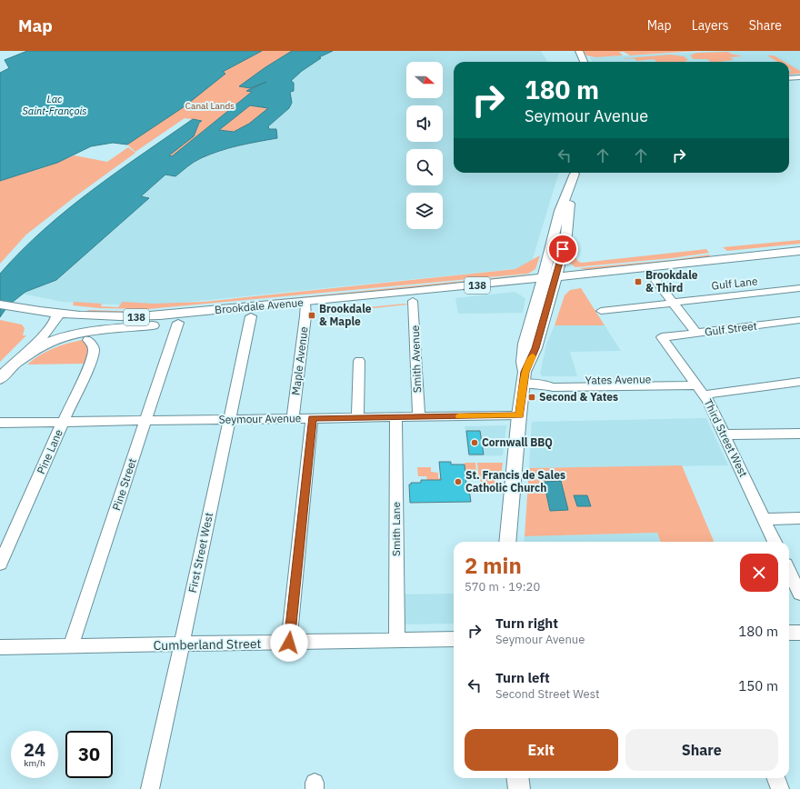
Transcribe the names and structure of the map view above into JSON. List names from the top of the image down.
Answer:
{
  "streets": {
    "main road": ["138", "Brookdale Avenue"],
    "street": [
      "Gulf Lane",
      "Gulf Street",
      "Smith Avenue",
      "Maple Avenue",
      "Yates Avenue",
      "Seymour Avenue",
      "Third Street West",
      "Pine Lane",
      "Pine Street",
      "Smith Lane",
      "First Street West",
      "Cumberland Street"
    ]
  },
  "crossings": [
    ["Brookdale Avenue", "Smith Avenue"],
    ["Brookdale Avenue", "Maple Avenue"],
    ["Brookdale Avenue", "Pine Street"],
    ["Brookdale Avenue", "First Street West"],
    ["Gulf Street", "Third Street West"],
    ["Smith Avenue", "Seymour Avenue"],
    ["Maple Avenue", "Seymour Avenue"],
    ["Yates Avenue", "Third Street West"],
    ["Seymour Avenue", "Pine Lane"],
    ["Seymour Avenue", "Pine Street"],
    ["Seymour Avenue", "Smith Lane"],
    ["Seymour Avenue", "First Street West"],
    ["Pine Street", "Cumberland Street"],
    ["Smith Lane", "Cumberland Street"],
    ["First Street West", "Cumberland Street"]
  ],
  "water": ["Lac Saint-François"],
  "parks": ["Canal Lands"],
  "places": {
    "transit": ["Brookdale & Third", "Brookdale & Maple", "Second & Yates"],
    "other": ["Cornwall BBQ", "St. Francis de Sales Catholic Church"]
  },
  "north": "right",
  "page": {
    "header": "Map",
    "nav": ["Map", "Layers", "Share"],
    "turn": ["180 m", "Seymour Avenue"],
    "heading": ["2 min", "570 m · 19:20"],
    "list": [
      {
        "name": "Turn right",
        "note": "Seymour Avenue",
        "value": "180 m"
      },
      {
        "name": "Turn left",
        "note": "Second Street West",
        "value": "150 m"
      }
    ],
    "buttons": ["Exit", "Share"],
    "speed": "24 km/h",
    "limit": "30"
  }
}
